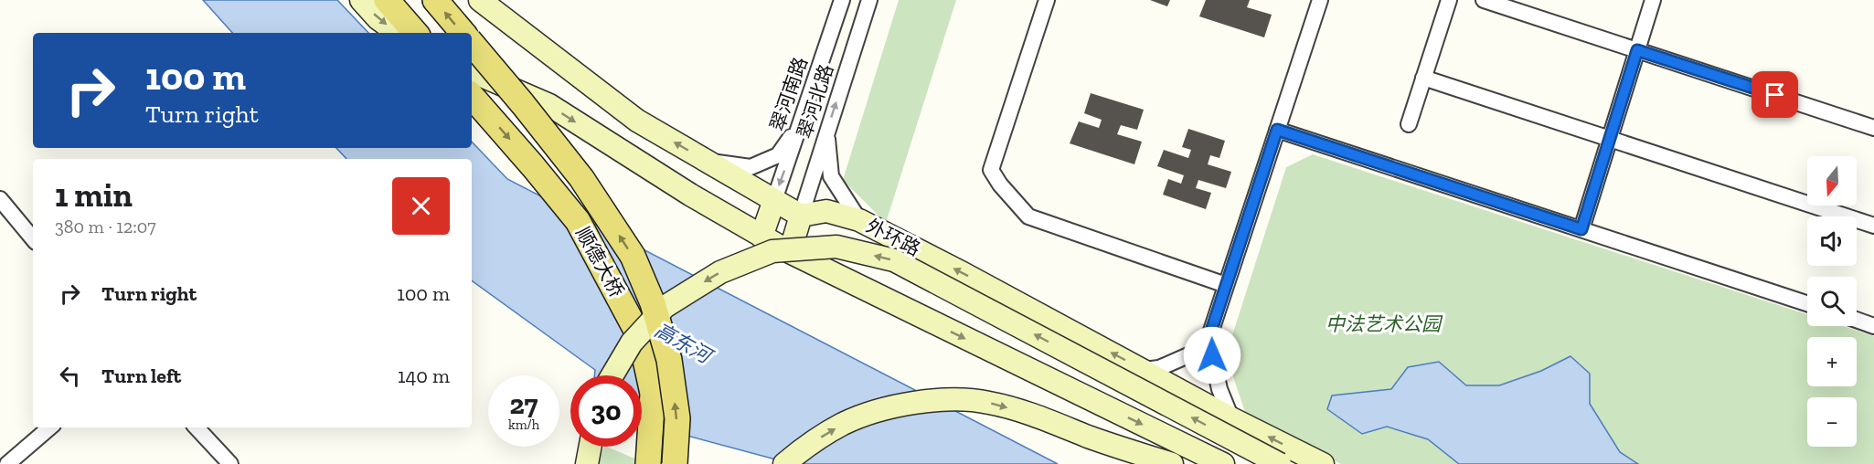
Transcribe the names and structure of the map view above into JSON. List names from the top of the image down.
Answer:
{
  "streets": {
    "main road": ["外环路", "顺德大桥"],
    "street": ["翠河南路", "翠河北路"]
  },
  "crossings": [
    ["翠河北路", "外环路"]
  ],
  "one_way": ["翠河南路", "翠河北路"],
  "water": ["高东河"],
  "parks": ["中法艺术公园"],
  "north": "bottom",
  "page": {
    "turn": ["100 m", "Turn right"],
    "map_buttons": ["+", "−"],
    "heading": ["1 min", "380 m · 12:07"],
    "list": [
      {
        "name": "Turn right",
        "value": "100 m"
      },
      {
        "name": "Turn left",
        "value": "140 m"
      }
    ],
    "speed": "27 km/h",
    "limit": "30"
  }
}
